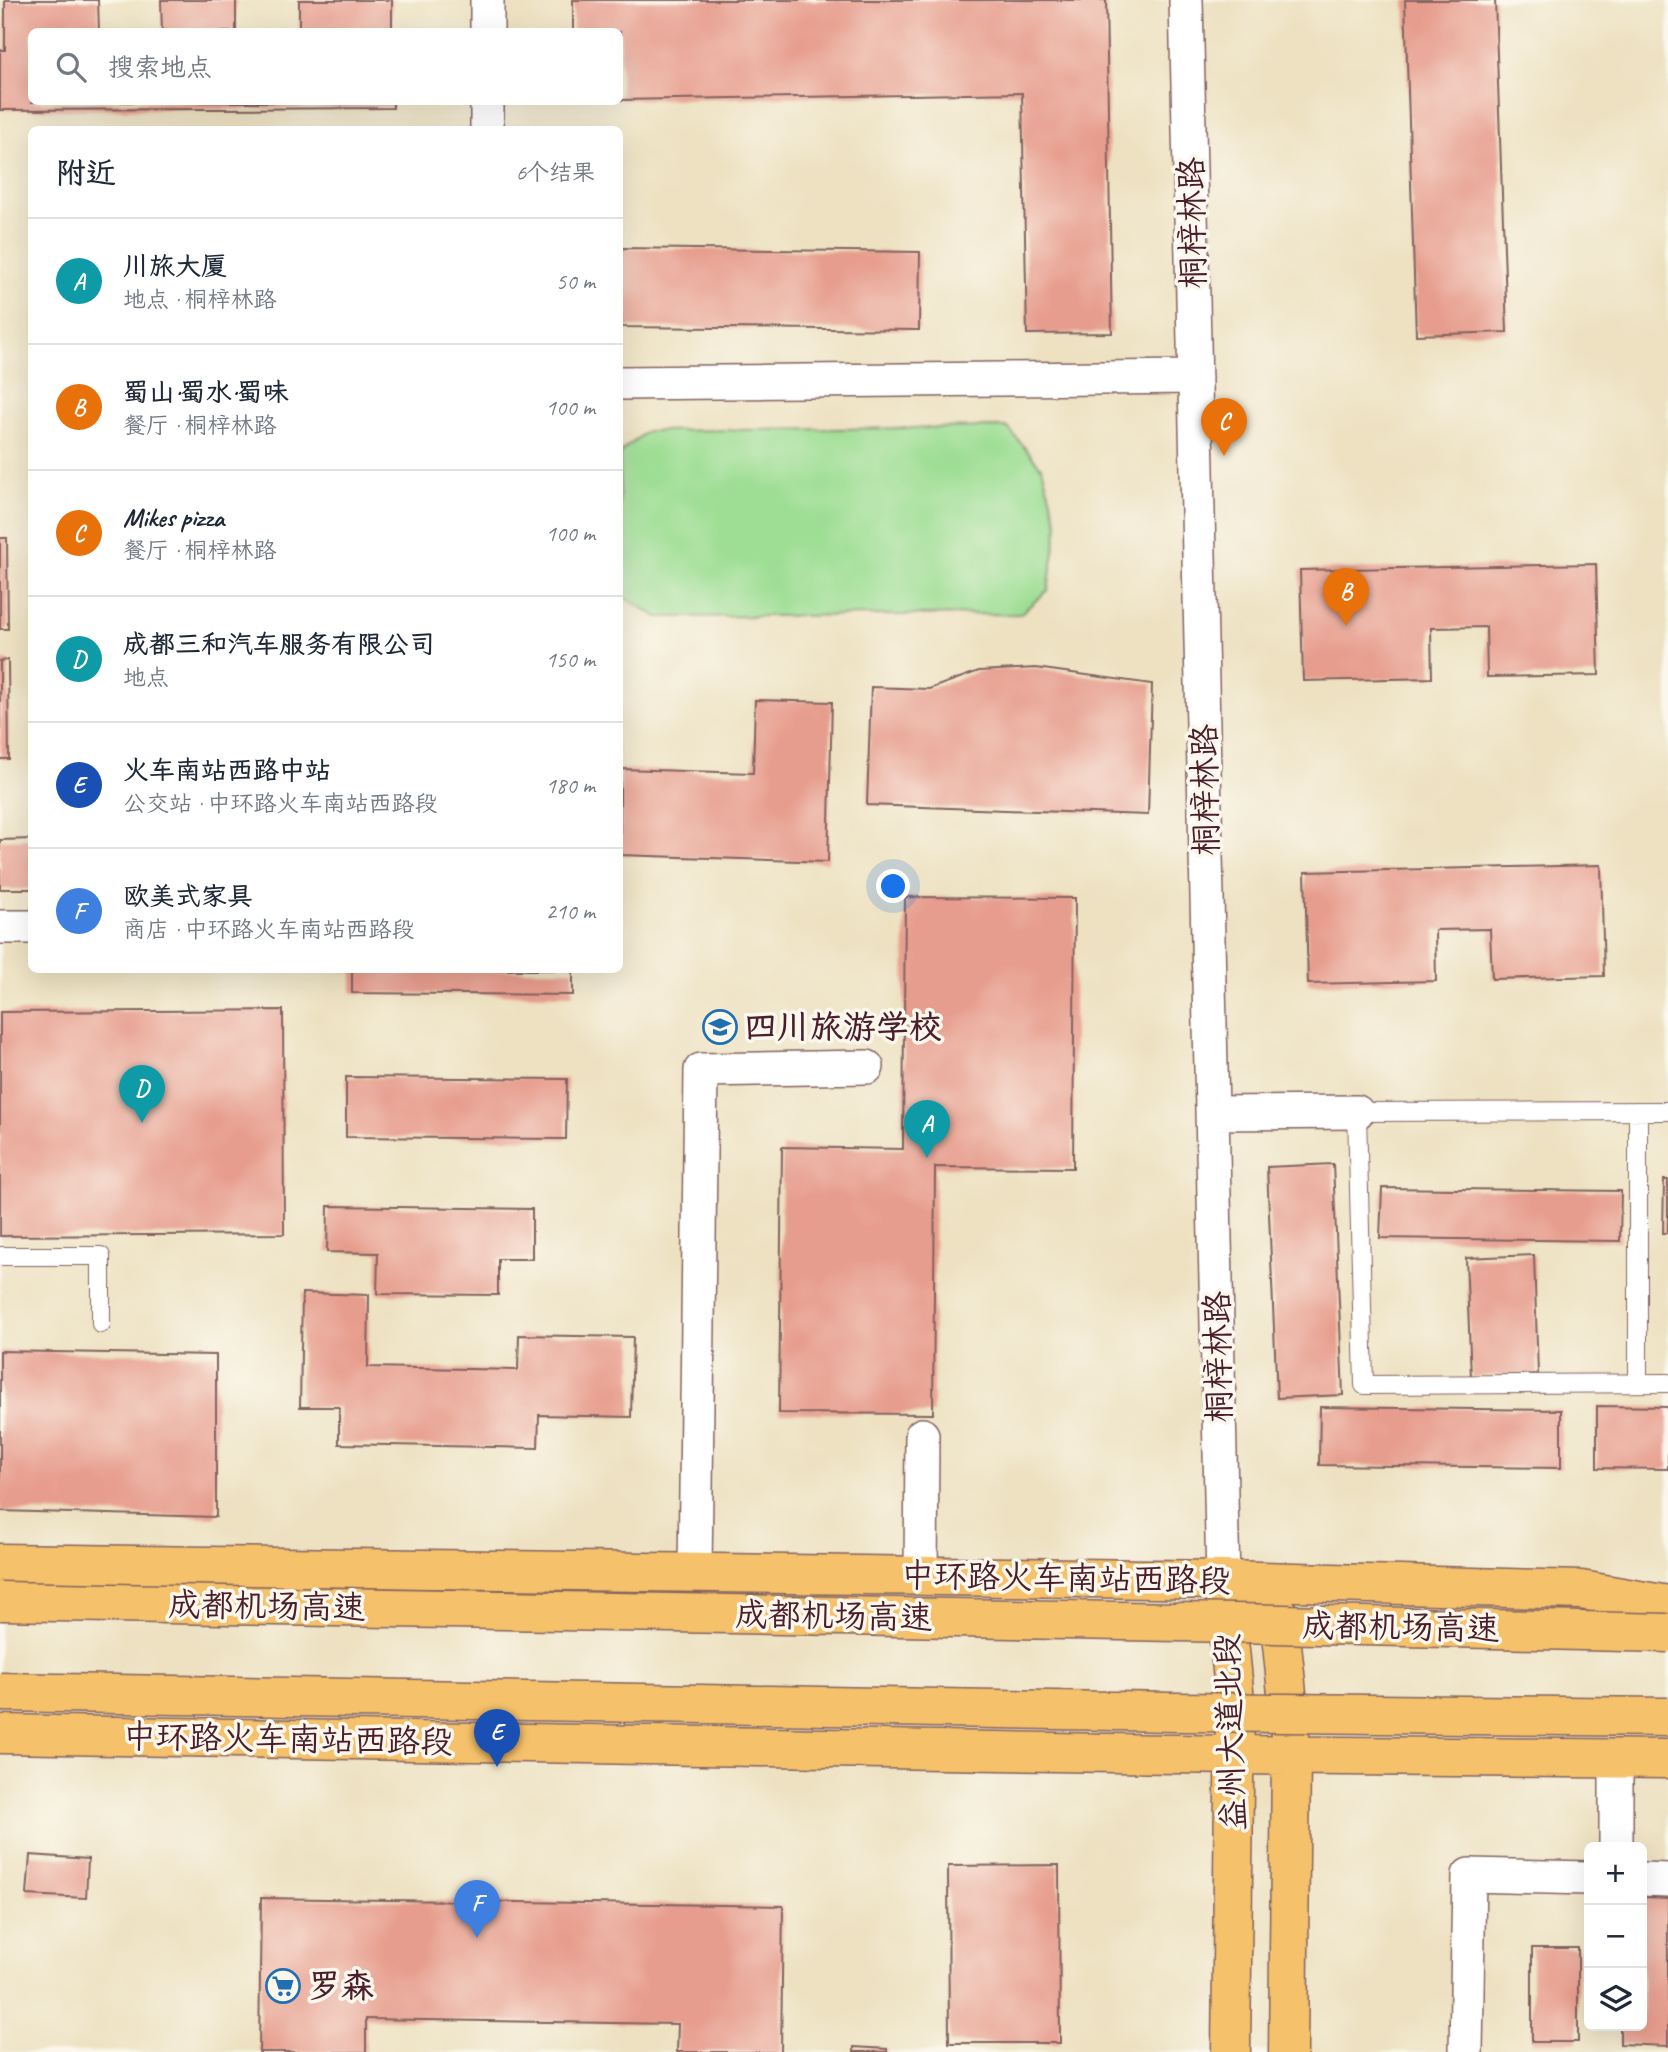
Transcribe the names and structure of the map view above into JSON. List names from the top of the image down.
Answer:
{
  "streets": {
    "main road": ["中环路火车南站西路段", "成都机场高速", "益州大道北段"],
    "street": ["桐梓林路"]
  },
  "crossings": [
    ["桐梓林路", "中环路火车南站西路段"],
    ["桐梓林路", "益州大道北段"],
    ["中环路火车南站西路段", "益州大道北段"]
  ],
  "places": {
    "school or university": ["四川旅游学校"],
    "supermarket": ["罗森"]
  },
  "page": {
    "search": "搜索地点",
    "heading": ["附近", "6个结果"],
    "list": [
      {
        "mark": "A",
        "name": "川旅大厦",
        "note": "地点 · 桐梓林路",
        "value": "50 m"
      },
      {
        "mark": "B",
        "name": "蜀山·蜀水·蜀味",
        "note": "餐厅 · 桐梓林路",
        "value": "100 m"
      },
      {
        "mark": "C",
        "name": "Mikes pizza",
        "note": "餐厅 · 桐梓林路",
        "value": "100 m"
      },
      {
        "mark": "D",
        "name": "成都三和汽车服务有限公司",
        "note": "地点",
        "value": "150 m"
      },
      {
        "mark": "E",
        "name": "火车南站西路中站",
        "note": "公交站 · 中环路火车南站西路段",
        "value": "180 m"
      },
      {
        "mark": "F",
        "name": "欧美式家具",
        "note": "商店 · 中环路火车南站西路段",
        "value": "210 m"
      }
    ],
    "pins": [
      "C",
      "B",
      "D",
      "A",
      "E",
      "F"
    ],
    "map_buttons": ["+", "−"]
  }
}
